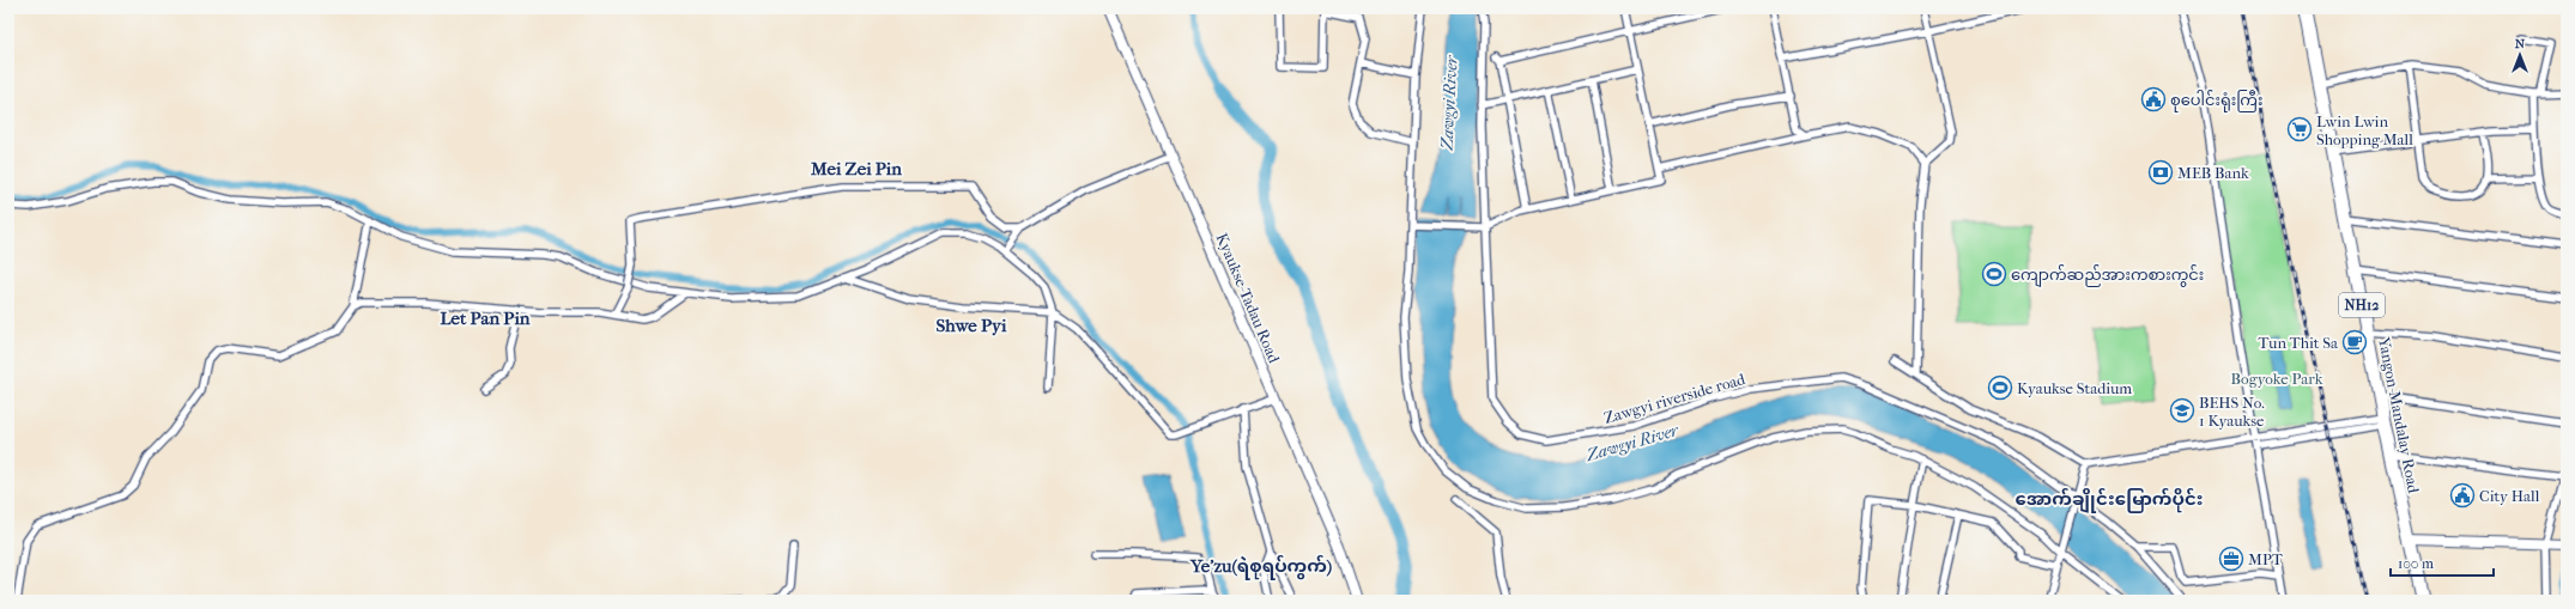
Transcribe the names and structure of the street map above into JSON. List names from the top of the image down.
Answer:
{
  "streets": {
    "highway": ["NH12", "Yangon-Mandalay Road"],
    "main road": ["Kyaukse-Tadau Road"],
    "street": ["Zawgyi riverside road"]
  },
  "districts": [
    "Mei Zei Pin",
    "Let Pan Pin",
    "Shwe Pyi",
    "အောက်ချိုင်းမြောက်ပိုင်း",
    "Ye'zu(ရဲစုရပ်ကွက်)"
  ],
  "water": ["Zawgyi River"],
  "parks": ["Bogyoke Park"],
  "places": {
    "public building": ["စုပေါင်းရုံးကြီး", "City Hall"],
    "supermarket": ["Lwin Lwin Shopping Mall"],
    "bank": ["MEB Bank"],
    "sports": ["ကျောက်ဆည်အားကစားကွင်း", "Kyaukse Stadium"],
    "cafe": ["Tun Thit Sa"],
    "school or university": ["BEHS No. 1 Kyaukse"],
    "office": ["MPT"]
  },
  "scale_bar": "100 m",
  "north": "top"
}
